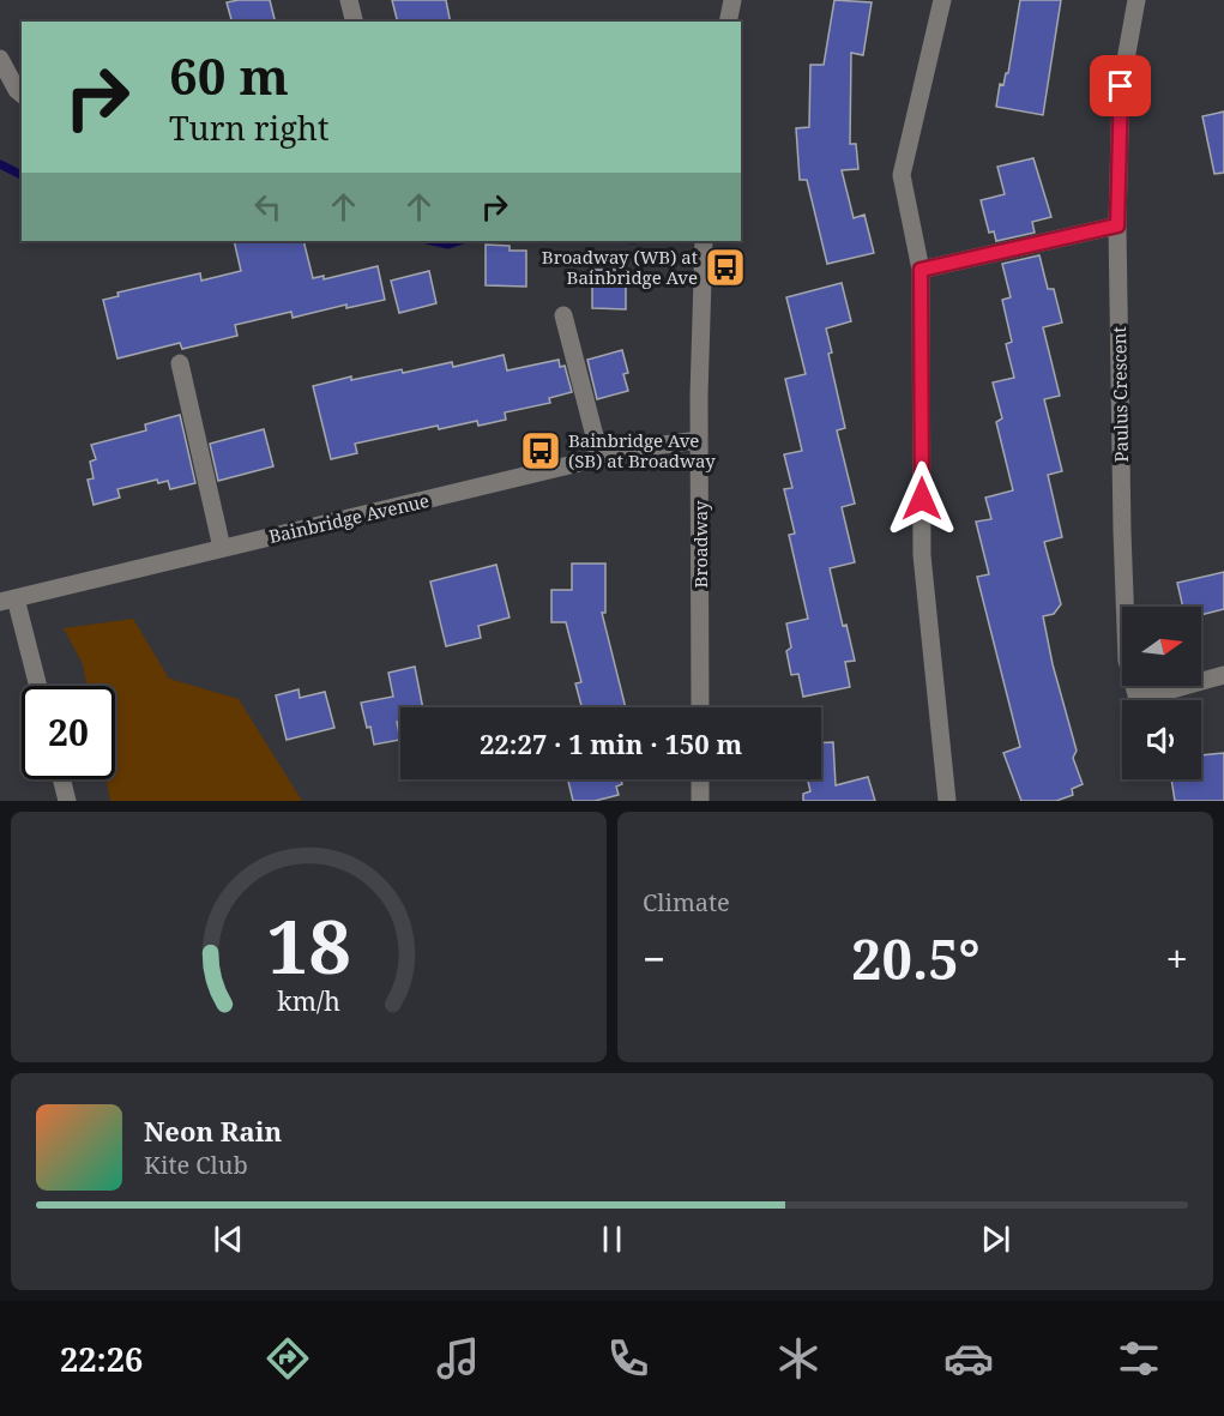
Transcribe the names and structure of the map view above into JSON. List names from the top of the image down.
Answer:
{
  "streets": {
    "street": ["Paulus Crescent", "Bainbridge Avenue", "Broadway"]
  },
  "crossings": [
    ["Bainbridge Avenue", "Broadway"]
  ],
  "places": {
    "bus stop": ["Broadway (WB) at Bainbridge Ave", "Bainbridge Ave (SB) at Broadway"]
  },
  "north": "right",
  "page": {
    "turn": ["60 m", "Turn right"],
    "limit": "20",
    "trip": "22:27 · 1 min · 150 m",
    "tile": "Climate",
    "heat": ["−", "20.5°", "+"],
    "song": ["Neon Rain", "Kite Club"],
    "tabs": "22:26",
    "gauge": ["18", "km/h"]
  }
}
